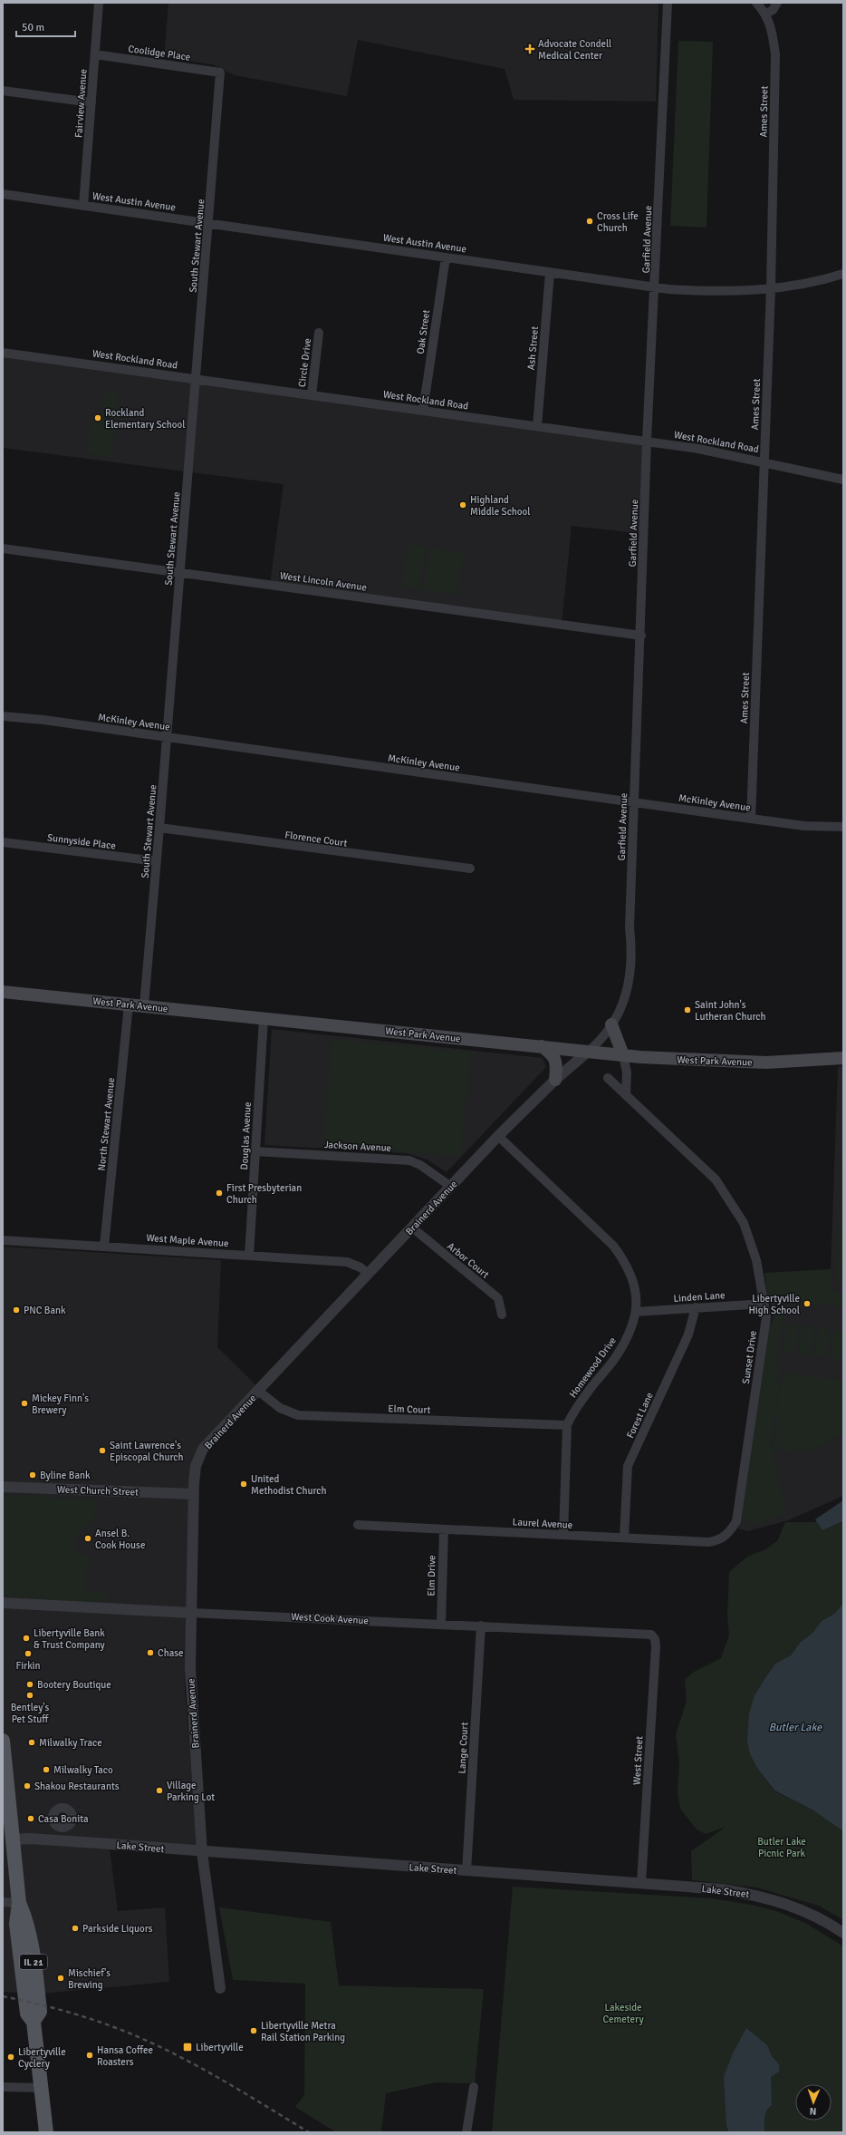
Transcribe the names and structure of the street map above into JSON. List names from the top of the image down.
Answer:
{
  "streets": {
    "main road": ["West Park Avenue", "IL 21"],
    "street": [
      "Coolidge Place",
      "Fairview Avenue",
      "Ames Street",
      "West Austin Avenue",
      "Garfield Avenue",
      "South Stewart Avenue",
      "Oak Street",
      "Ash Street",
      "West Rockland Road",
      "Circle Drive",
      "West Lincoln Avenue",
      "McKinley Avenue",
      "Florence Court",
      "Sunnyside Place",
      "North Stewart Avenue",
      "Douglas Avenue",
      "Jackson Avenue",
      "Brainerd Avenue",
      "West Maple Avenue",
      "Arbor Court",
      "Linden Lane",
      "Sunset Drive",
      "Homewood Drive",
      "Elm Court",
      "Forest Lane",
      "West Church Street",
      "Laurel Avenue",
      "Elm Drive",
      "West Cook Avenue",
      "Lange Court",
      "West Street",
      "Lake Street"
    ]
  },
  "crossings": [
    ["Coolidge Place", "Fairview Avenue"],
    ["Coolidge Place", "South Stewart Avenue"],
    ["Fairview Avenue", "West Austin Avenue"],
    ["Ames Street", "West Austin Avenue"],
    ["Ames Street", "West Rockland Road"],
    ["Ames Street", "McKinley Avenue"],
    ["West Austin Avenue", "Garfield Avenue"],
    ["West Austin Avenue", "South Stewart Avenue"],
    ["West Austin Avenue", "Oak Street"],
    ["West Austin Avenue", "Ash Street"],
    ["Garfield Avenue", "West Rockland Road"],
    ["Garfield Avenue", "West Lincoln Avenue"],
    ["Garfield Avenue", "McKinley Avenue"],
    ["Garfield Avenue", "West Park Avenue"],
    ["Garfield Avenue", "Brainerd Avenue"],
    ["South Stewart Avenue", "West Rockland Road"],
    ["South Stewart Avenue", "West Lincoln Avenue"],
    ["South Stewart Avenue", "McKinley Avenue"],
    ["South Stewart Avenue", "Florence Court"],
    ["South Stewart Avenue", "Sunnyside Place"],
    ["South Stewart Avenue", "West Park Avenue"],
    ["Oak Street", "West Rockland Road"],
    ["Ash Street", "West Rockland Road"],
    ["West Rockland Road", "Circle Drive"],
    ["West Park Avenue", "North Stewart Avenue"],
    ["West Park Avenue", "Douglas Avenue"],
    ["West Park Avenue", "Brainerd Avenue"],
    ["North Stewart Avenue", "West Maple Avenue"],
    ["Douglas Avenue", "Jackson Avenue"],
    ["Douglas Avenue", "West Maple Avenue"],
    ["Jackson Avenue", "Brainerd Avenue"],
    ["Brainerd Avenue", "West Maple Avenue"],
    ["Brainerd Avenue", "Arbor Court"],
    ["Brainerd Avenue", "Homewood Drive"],
    ["Brainerd Avenue", "Elm Court"],
    ["Brainerd Avenue", "West Church Street"],
    ["Brainerd Avenue", "West Cook Avenue"],
    ["Brainerd Avenue", "Lake Street"],
    ["Linden Lane", "Sunset Drive"],
    ["Linden Lane", "Homewood Drive"],
    ["Linden Lane", "Forest Lane"],
    ["Sunset Drive", "Laurel Avenue"],
    ["Homewood Drive", "Elm Court"],
    ["Homewood Drive", "Laurel Avenue"],
    ["Forest Lane", "Laurel Avenue"],
    ["Laurel Avenue", "Elm Drive"],
    ["Elm Drive", "West Cook Avenue"],
    ["West Cook Avenue", "Lange Court"],
    ["West Cook Avenue", "West Street"],
    ["Lange Court", "Lake Street"],
    ["West Street", "Lake Street"],
    ["Lake Street", "IL 21"]
  ],
  "water": ["Butler Lake"],
  "parks": ["Butler Lake Picnic Park", "Lakeside Cemetery"],
  "places": {
    "health": ["Advocate Condell Medical Center"],
    "other": [
      "Cross Life Church",
      "Rockland Elementary School",
      "Highland Middle School",
      "Saint John's Lutheran Church",
      "First Presbyterian Church",
      "Libertyville High School",
      "PNC Bank",
      "Mickey Finn's Brewery",
      "Saint Lawrence's Episcopal Church",
      "Byline Bank",
      "United Methodist Church",
      "Ansel B. Cook House",
      "Libertyville Bank & Trust Company",
      "Chase",
      "Firkin",
      "Bootery Boutique",
      "Bentley's Pet Stuff",
      "Milwalky Trace",
      "Milwalky Taco",
      "Shakou Restaurants",
      "Village Parking Lot",
      "Casa Bonita",
      "Parkside Liquors",
      "Mischief's Brewing",
      "Libertyville Metra Rail Station Parking",
      "Hansa Coffee Roasters",
      "Libertyville Cyclery"
    ],
    "transit": ["Libertyville"]
  },
  "scale_bar": "50 m",
  "north": "bottom"
}
